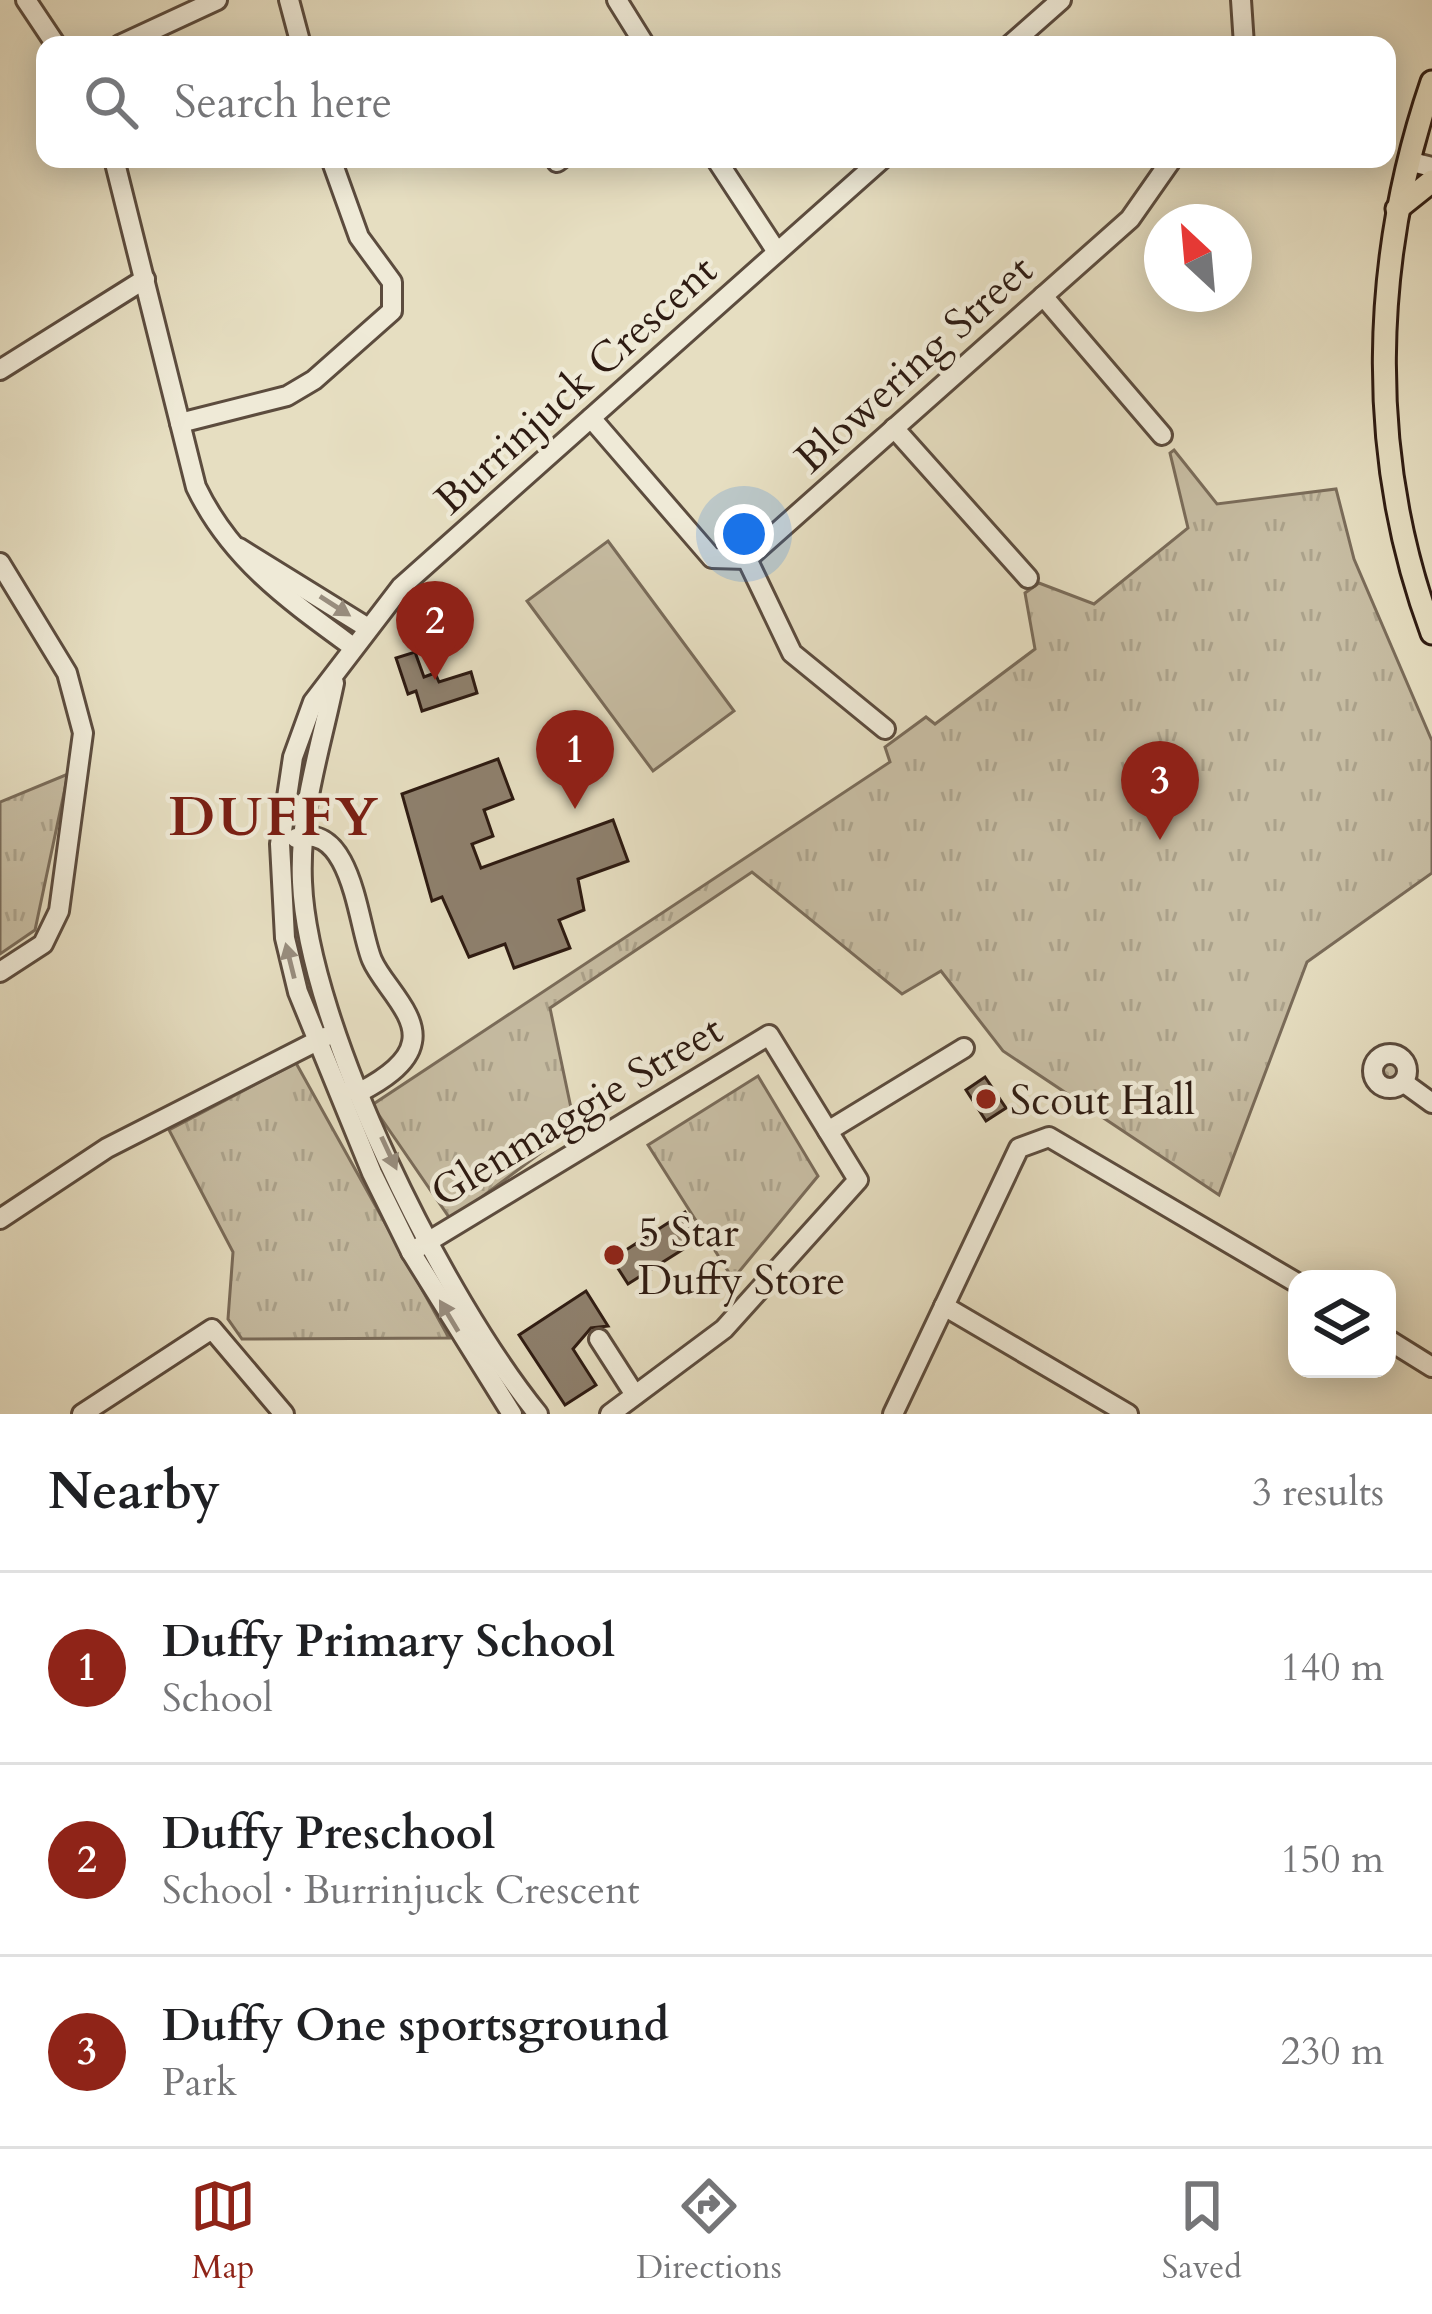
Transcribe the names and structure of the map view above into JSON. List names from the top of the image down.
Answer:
{
  "streets": {
    "street": ["Blowering Street", "Burrinjuck Crescent", "Glenmaggie Street"]
  },
  "crossings": [
    ["Burrinjuck Crescent", "Glenmaggie Street"]
  ],
  "districts": ["DUFFY"],
  "places": ["Scout Hall", "5 Star Duffy Store"],
  "north": "top left",
  "page": {
    "search": "Search here",
    "pins": ["2", "1", "3"],
    "heading": ["Nearby", "3 results"],
    "list": [
      {
        "mark": "1",
        "name": "Duffy Primary School",
        "note": "School",
        "value": "140 m"
      },
      {
        "mark": "2",
        "name": "Duffy Preschool",
        "note": "School · Burrinjuck Crescent",
        "value": "150 m"
      },
      {
        "mark": "3",
        "name": "Duffy One sportsground",
        "note": "Park",
        "value": "230 m"
      }
    ],
    "nav": ["Map", "Directions", "Saved"]
  }
}
